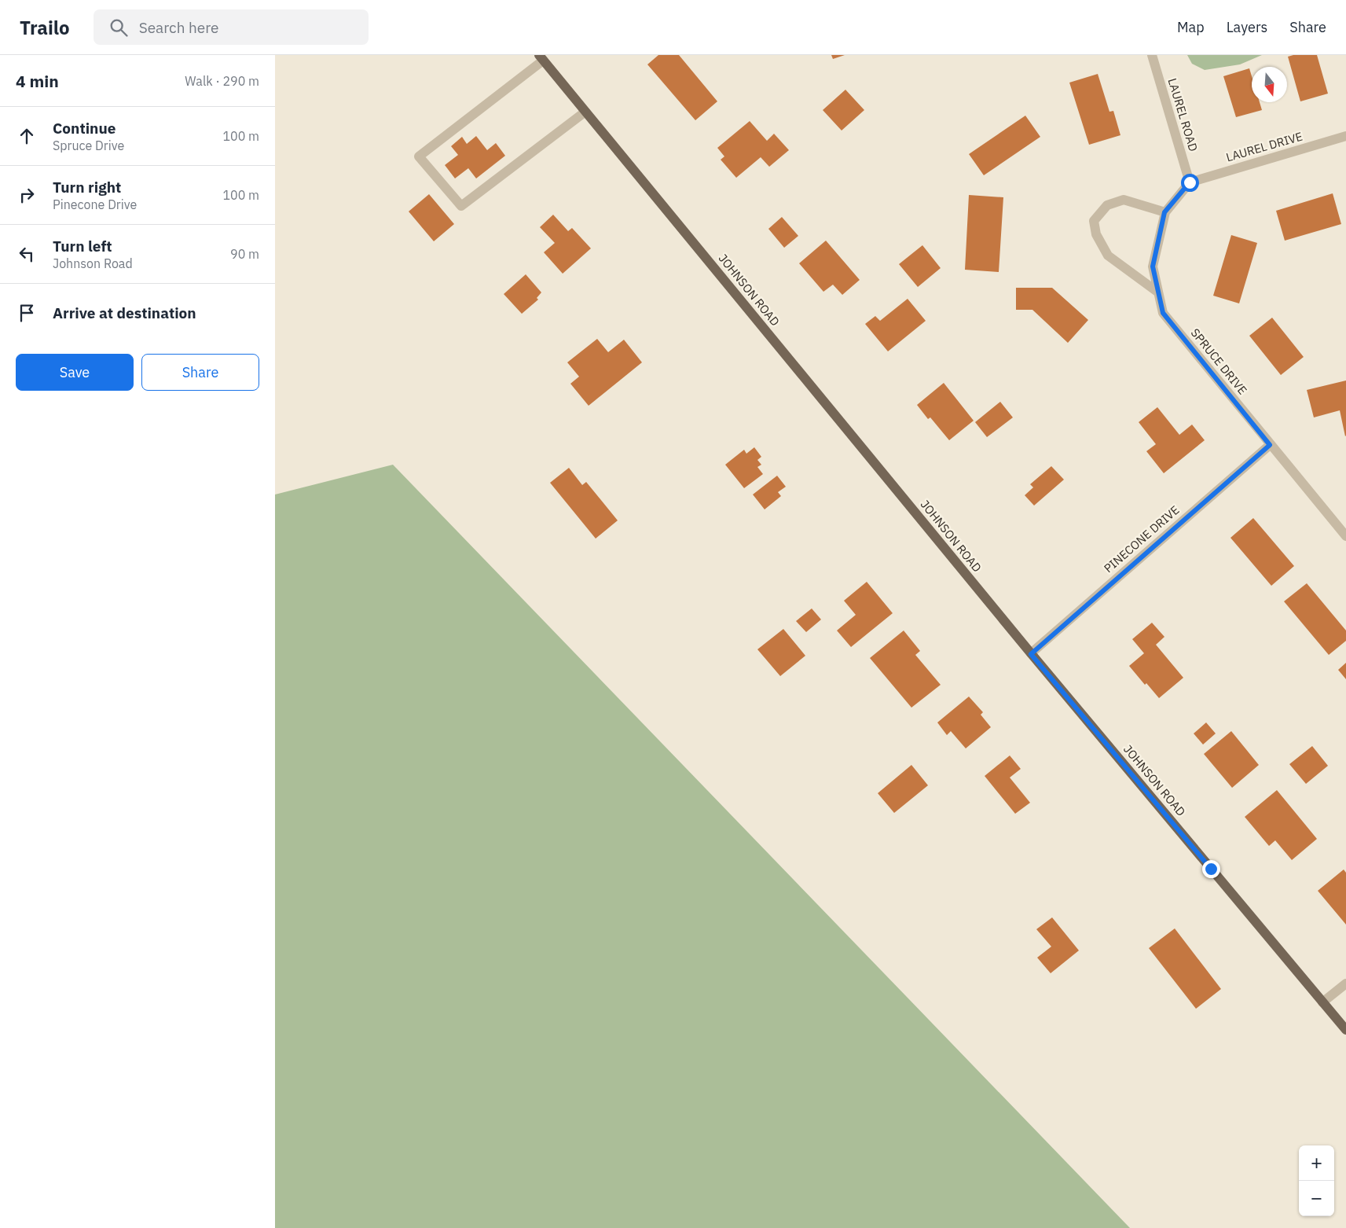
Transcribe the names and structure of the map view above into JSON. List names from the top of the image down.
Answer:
{
  "streets": {
    "main road": ["JOHNSON ROAD"],
    "street": [
      "LAUREL ROAD",
      "LAUREL DRIVE",
      "SPRUCE DRIVE",
      "PINECONE DRIVE"
    ]
  },
  "crossings": [
    ["LAUREL ROAD", "LAUREL DRIVE"],
    ["LAUREL ROAD", "SPRUCE DRIVE"],
    ["LAUREL DRIVE", "SPRUCE DRIVE"],
    ["JOHNSON ROAD", "PINECONE DRIVE"],
    ["SPRUCE DRIVE", "PINECONE DRIVE"]
  ],
  "north": "bottom",
  "page": {
    "header": "Trailo",
    "search": "Search here",
    "nav": ["Map", "Layers", "Share"],
    "heading": ["4 min", "Walk · 290 m"],
    "list": [
      ["Continue", "Spruce Drive", "100 m"],
      ["Turn right", "Pinecone Drive", "100 m"],
      ["Turn left", "Johnson Road", "90 m"],
      "Arrive at destination"
    ],
    "buttons": ["Save", "Share"],
    "map_buttons": ["+", "−"]
  }
}
